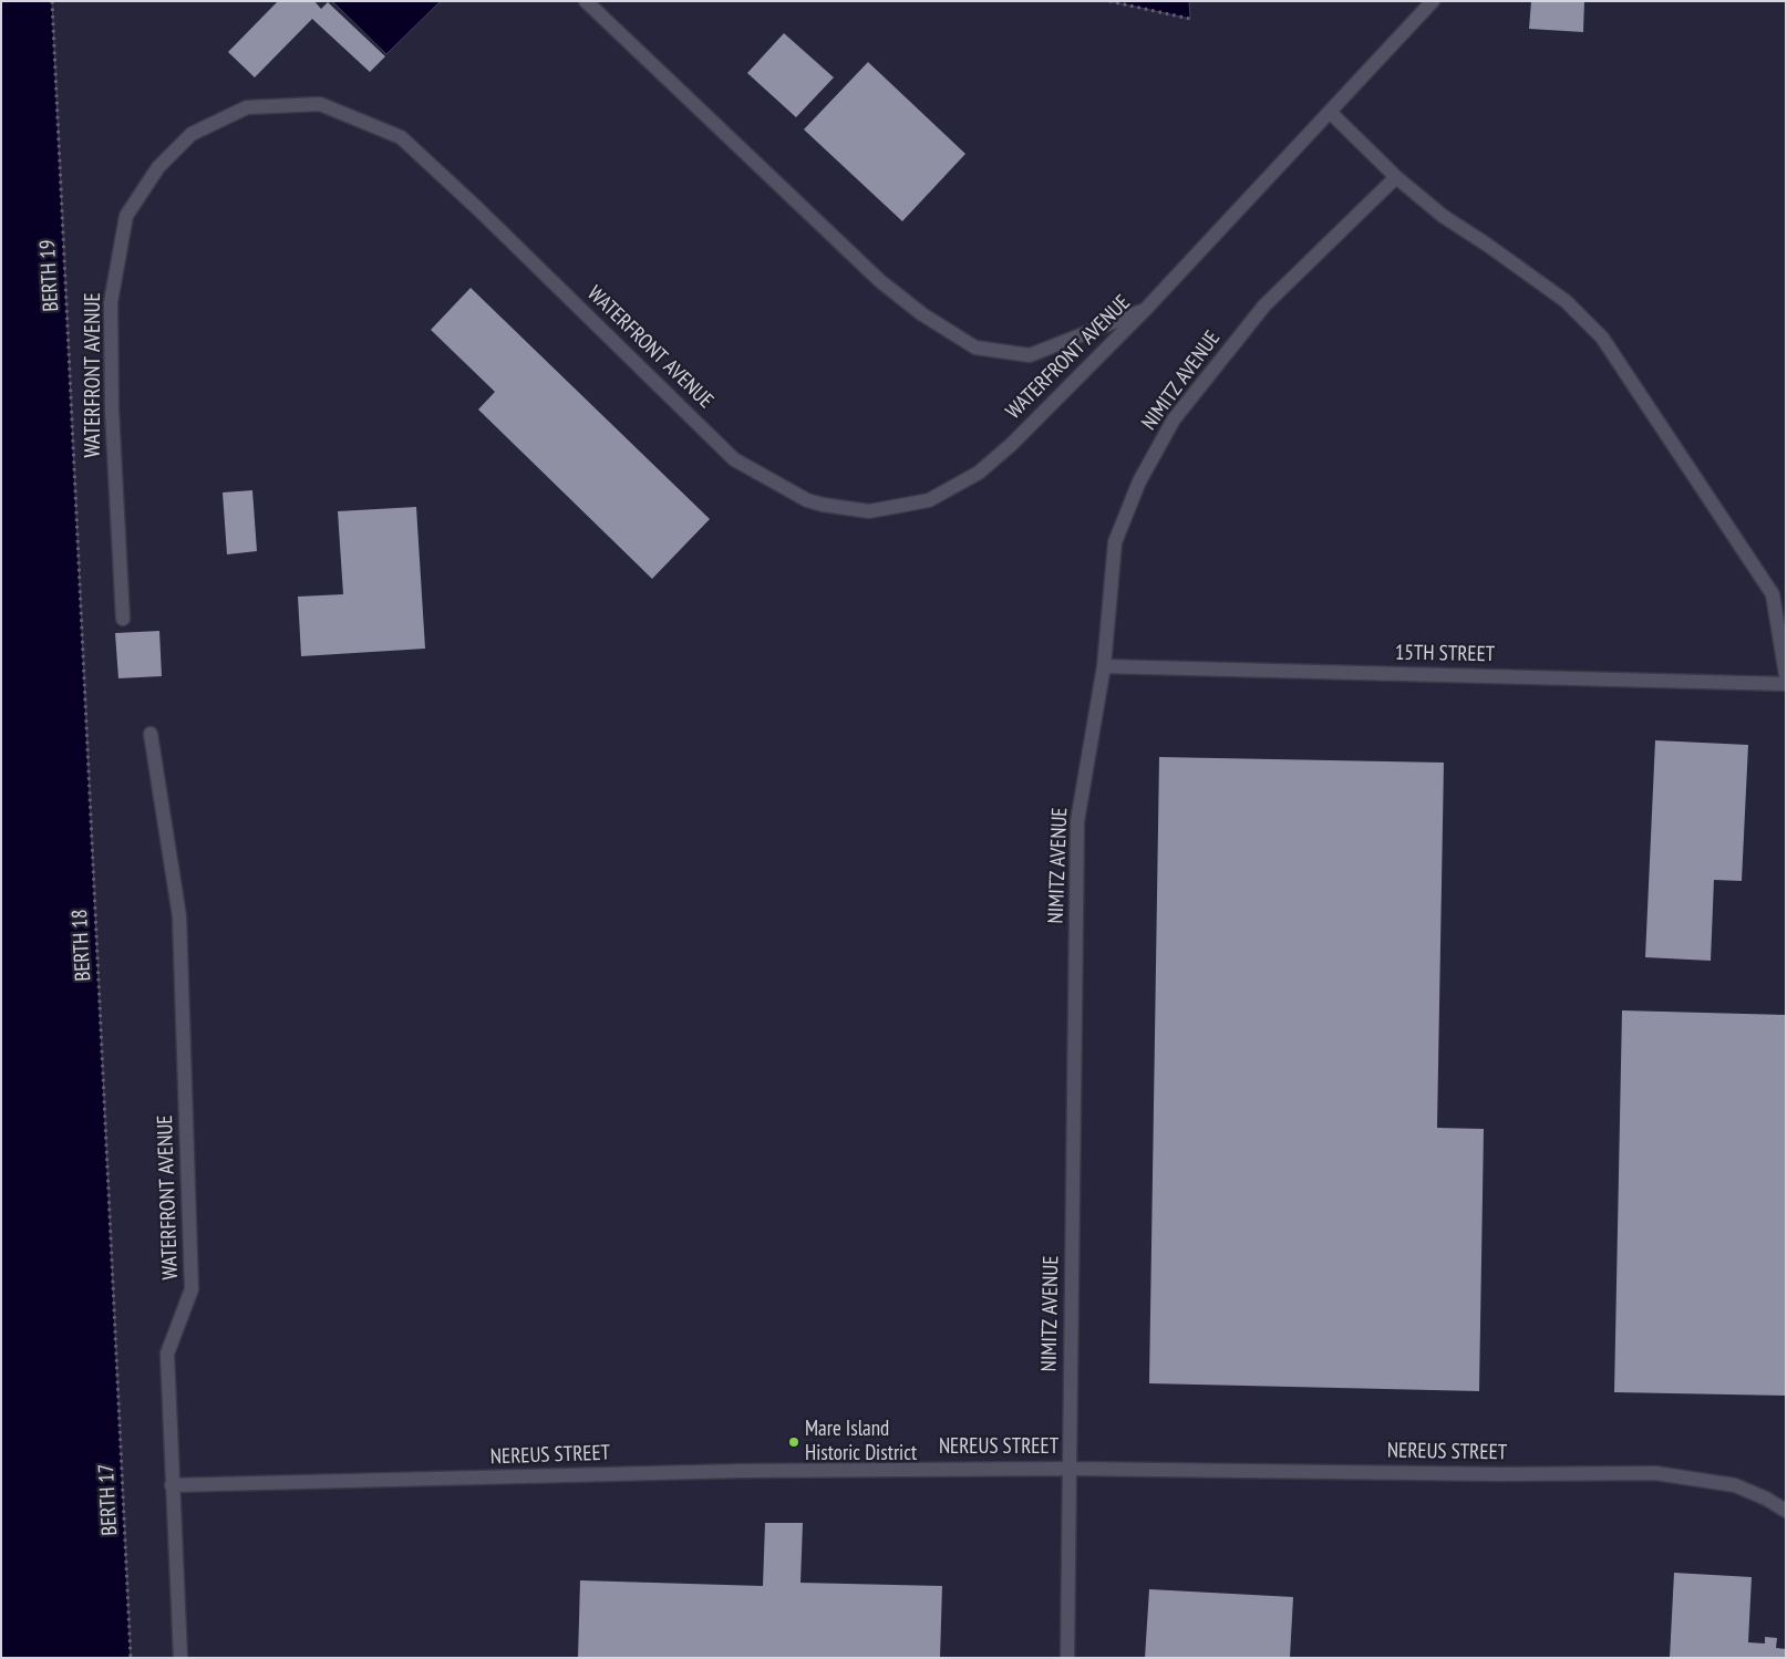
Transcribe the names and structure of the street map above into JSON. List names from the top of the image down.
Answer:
{
  "streets": {
    "street": [
      "WATERFRONT AVENUE",
      "NIMITZ AVENUE",
      "15TH STREET",
      "NEREUS STREET"
    ],
    "path": ["BERTH 19", "BERTH 18", "BERTH 17"]
  },
  "crossings": [
    ["BERTH 19", "BERTH 18"],
    ["WATERFRONT AVENUE", "NEREUS STREET"],
    ["NIMITZ AVENUE", "15TH STREET"],
    ["NIMITZ AVENUE", "NEREUS STREET"],
    ["BERTH 18", "BERTH 17"]
  ],
  "places": ["Mare Island Historic District"]
}
